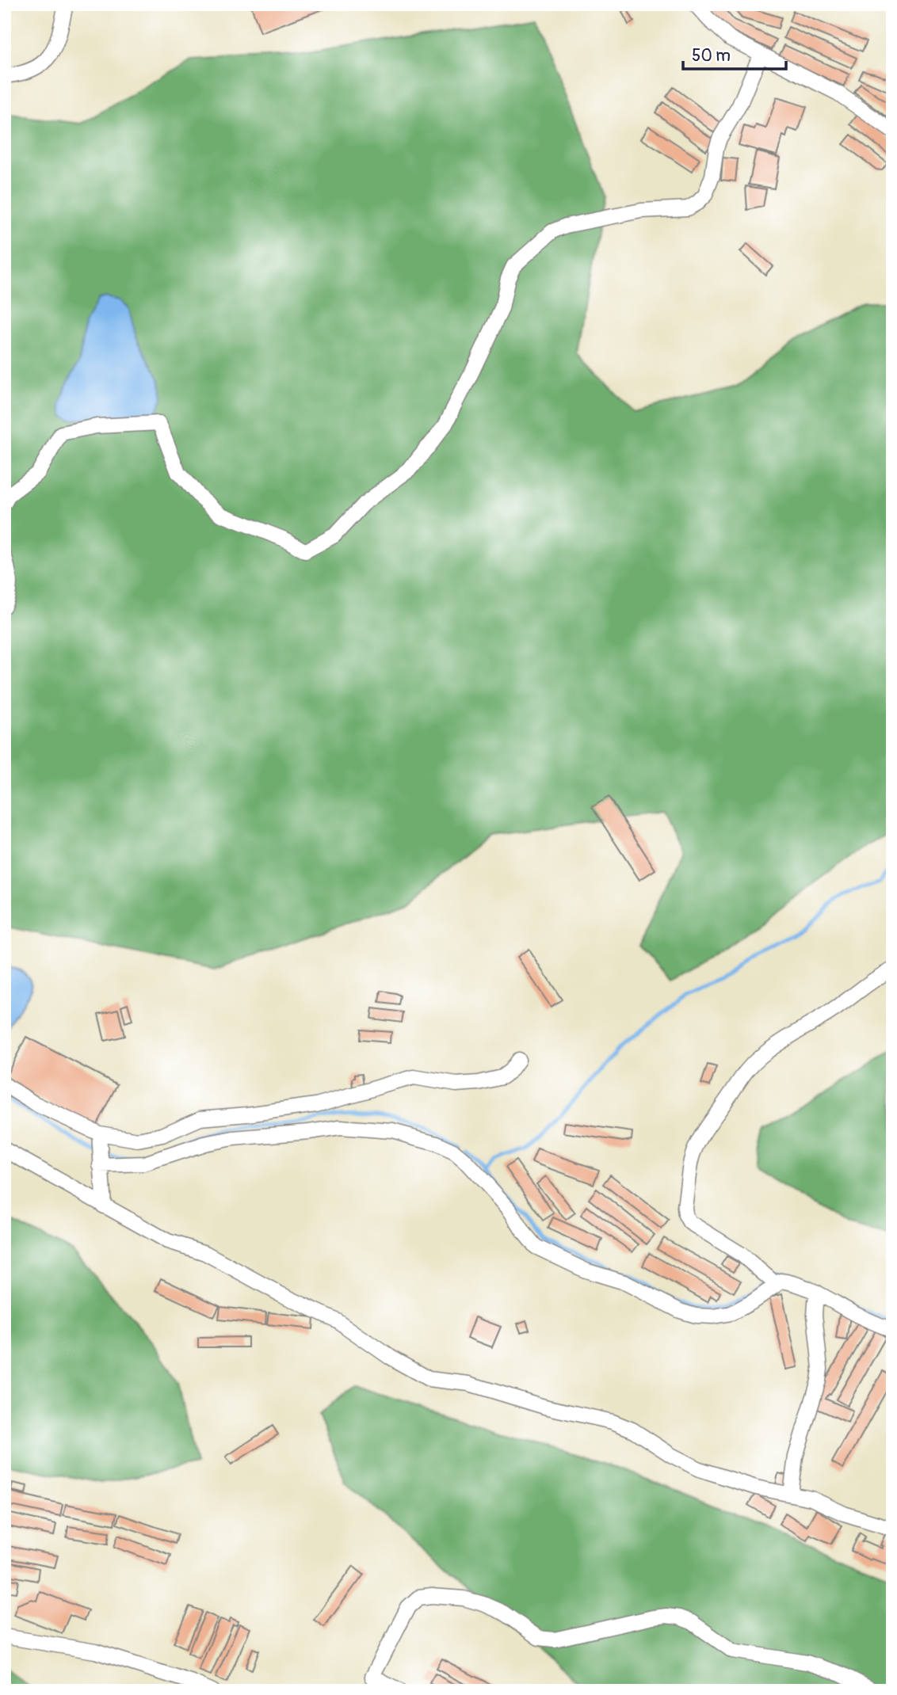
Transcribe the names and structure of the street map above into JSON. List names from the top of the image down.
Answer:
{
  "scale_bar": "50 m"
}
